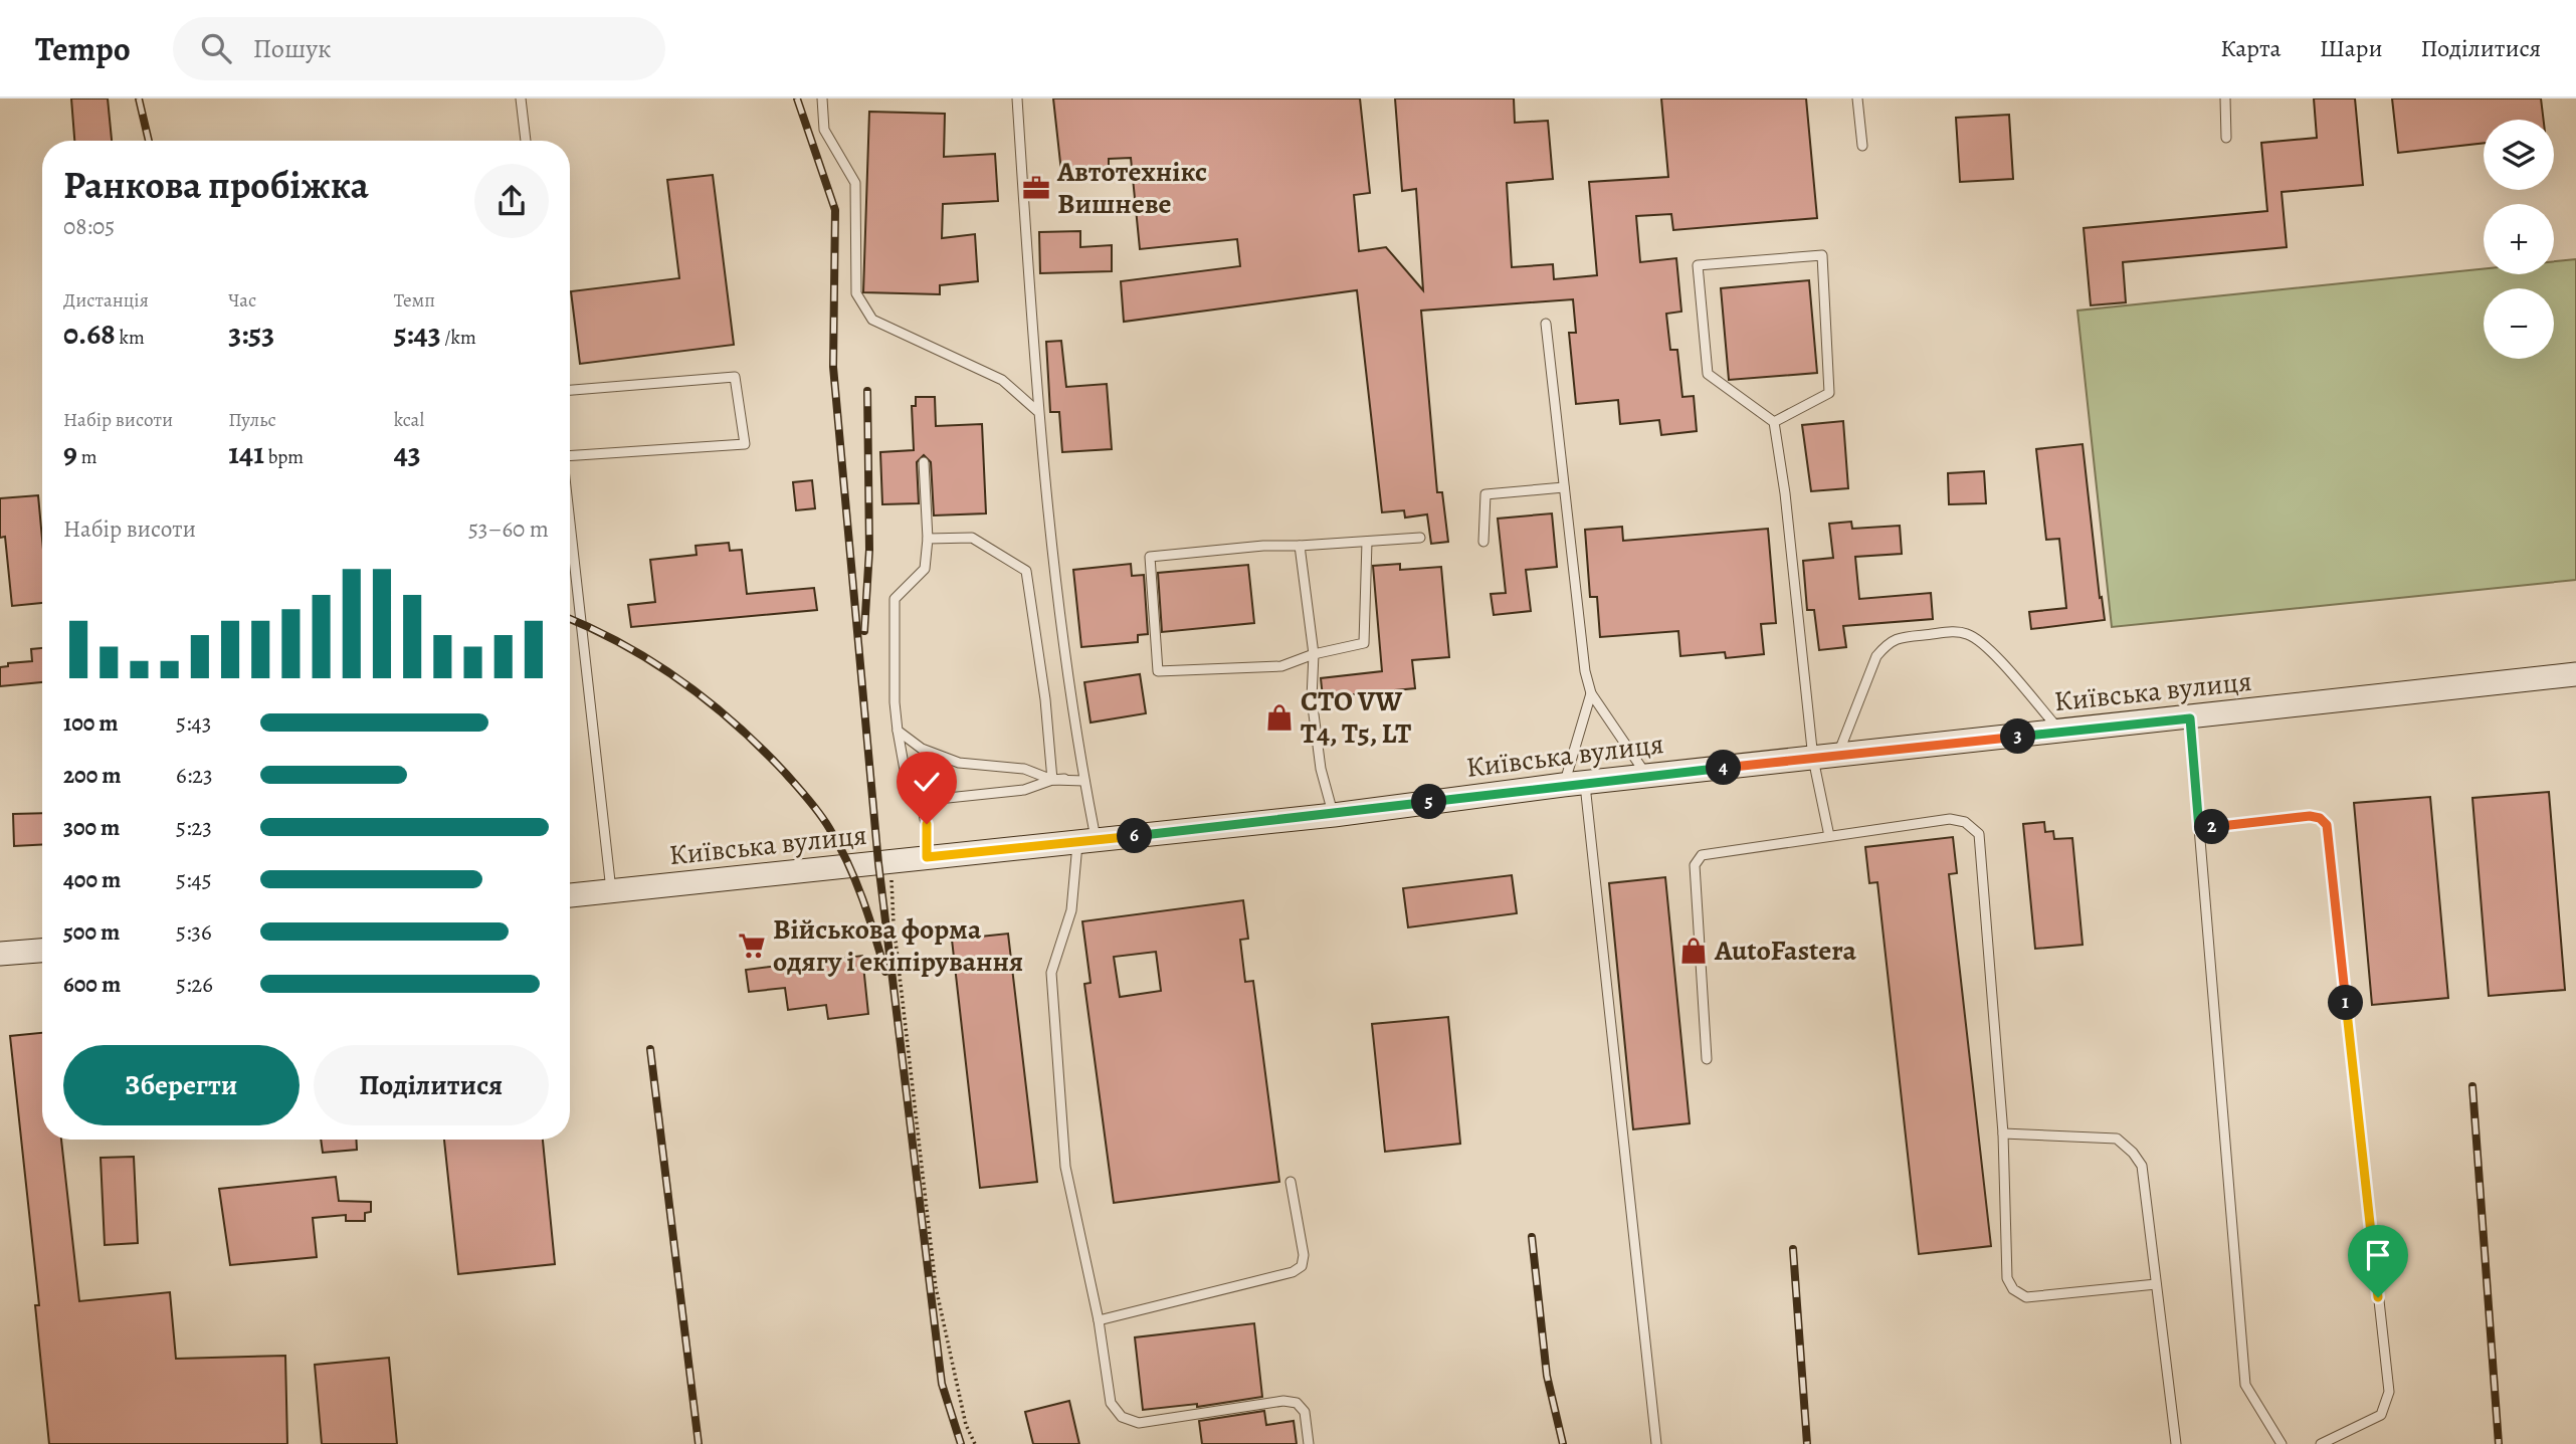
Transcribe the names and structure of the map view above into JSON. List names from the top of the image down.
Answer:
{
  "streets": {
    "main road": ["Київська вулиця"]
  },
  "places": {
    "office": ["Автотехнікс Вишневе"],
    "shop": ["СТО VW T4, T5, LT", "AutoFastera"],
    "supermarket": ["Військова форма одягу і екіпірування"]
  },
  "page": {
    "header": "Tempo",
    "search": "Пошук",
    "nav": ["Карта", "Шари", "Поділитися"],
    "map_buttons": ["+", "−"],
    "heading": ["Ранкова пробіжка", "08:05"],
    "stats": [
      ["Дистанція", "0.68 km"],
      ["Час", "3:53"],
      ["Темп", "5:43 /km"],
      ["Набір висоти", "9 m"],
      ["Пульс", "141 bpm"],
      ["kcal", "43"]
    ],
    "chart": ["Набір висоти", "53–60 m"],
    "list": [
      {
        "name": "100 m",
        "note": "5:43"
      },
      {
        "name": "200 m",
        "note": "6:23"
      },
      {
        "name": "300 m",
        "note": "5:23"
      },
      {
        "name": "400 m",
        "note": "5:45"
      },
      {
        "name": "500 m",
        "note": "5:36"
      },
      {
        "name": "600 m",
        "note": "5:26"
      }
    ],
    "pins": [
      "3",
      "4",
      "5",
      "2",
      "6",
      "1"
    ],
    "buttons": ["Зберегти", "Поділитися"]
  }
}
